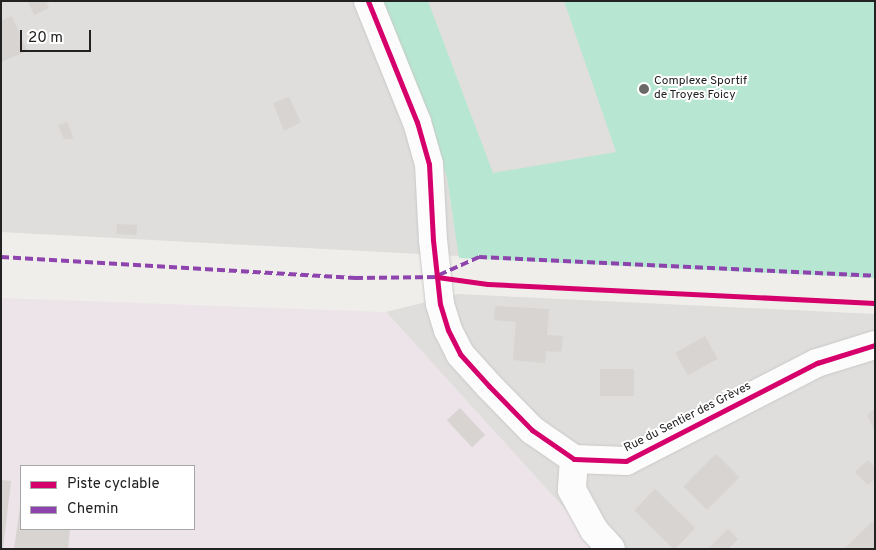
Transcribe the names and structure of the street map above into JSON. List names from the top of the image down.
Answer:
{
  "streets": {
    "street": ["Rue du Sentier des Grèves"]
  },
  "places": ["Complexe Sportif de Troyes Foicy"],
  "legend": ["Piste cyclable", "Chemin"],
  "scale_bar": "20 m"
}
